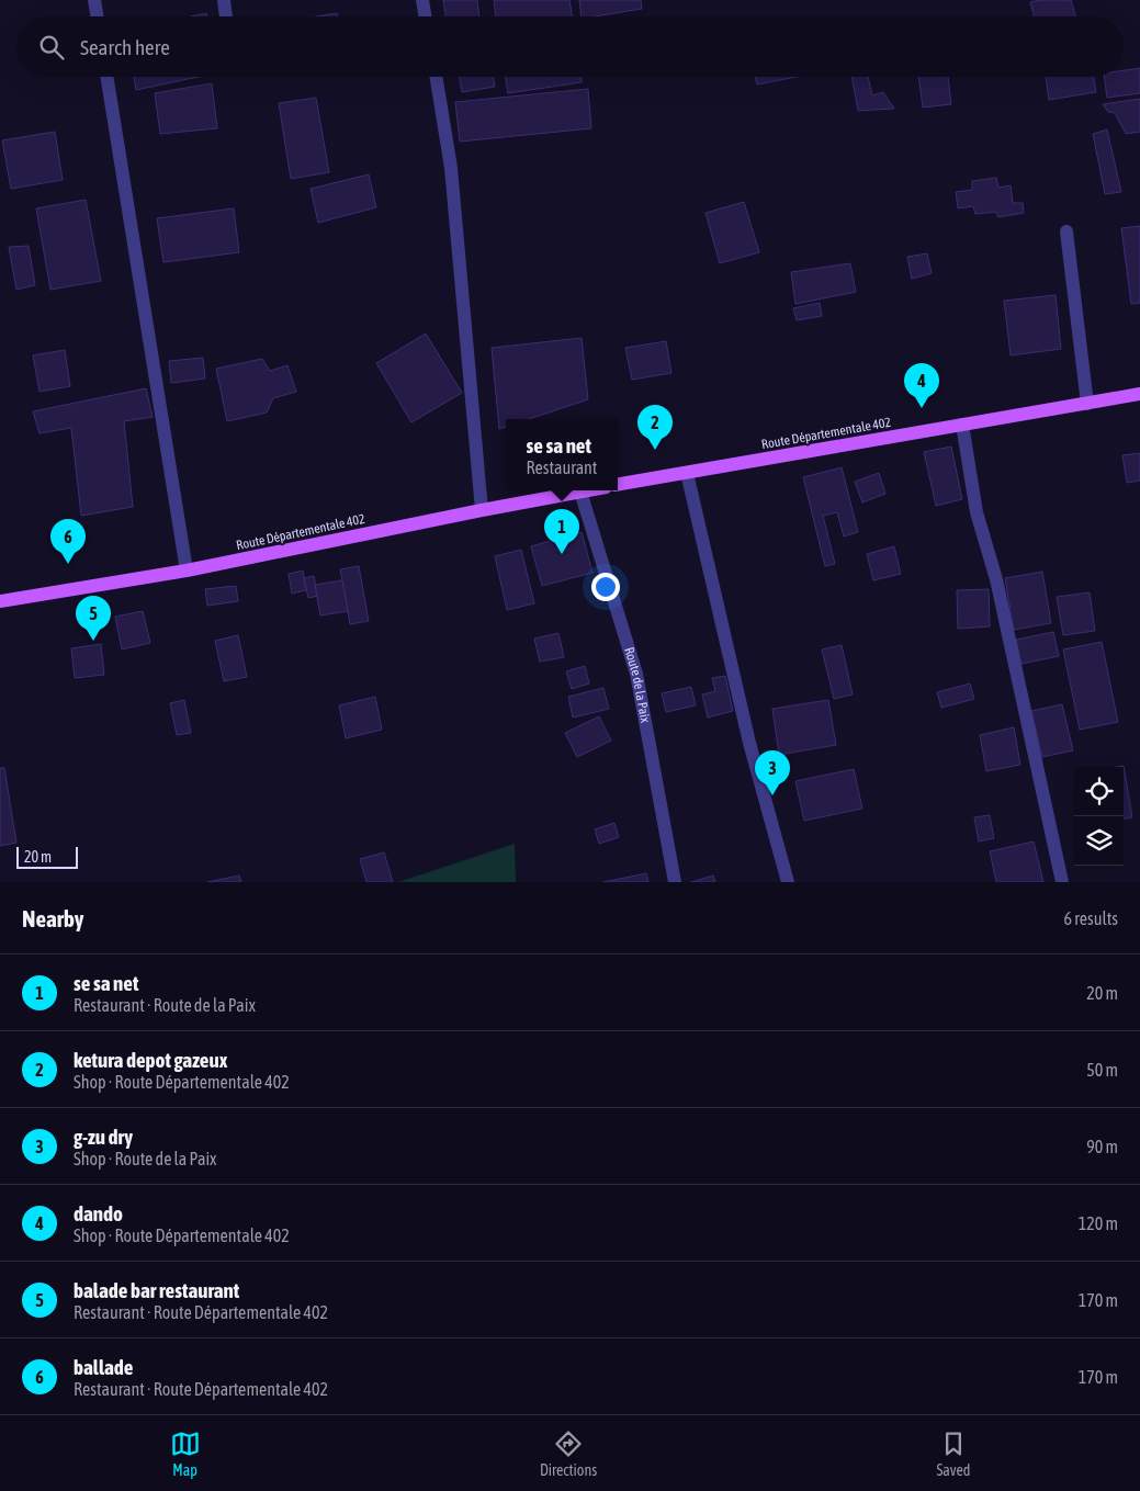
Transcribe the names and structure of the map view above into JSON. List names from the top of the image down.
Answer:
{
  "streets": {
    "main road": ["Route Départementale 402"],
    "street": ["Route de la Paix"]
  },
  "crossings": [
    ["Route Départementale 402", "Route de la Paix"]
  ],
  "scale_bar": "20 m",
  "page": {
    "search": "Search here",
    "pins": [
      "4",
      "2",
      "1",
      "6",
      "5",
      "3"
    ],
    "popup": ["se sa net", "Restaurant"],
    "scale": "20 m",
    "heading": ["Nearby", "6 results"],
    "list": [
      {
        "mark": "1",
        "name": "se sa net",
        "note": "Restaurant · Route de la Paix",
        "value": "20 m"
      },
      {
        "mark": "2",
        "name": "ketura depot gazeux",
        "note": "Shop · Route Départementale 402",
        "value": "50 m"
      },
      {
        "mark": "3",
        "name": "g-zu dry",
        "note": "Shop · Route de la Paix",
        "value": "90 m"
      },
      {
        "mark": "4",
        "name": "dando",
        "note": "Shop · Route Départementale 402",
        "value": "120 m"
      },
      {
        "mark": "5",
        "name": "balade bar restaurant",
        "note": "Restaurant · Route Départementale 402",
        "value": "170 m"
      },
      {
        "mark": "6",
        "name": "ballade",
        "note": "Restaurant · Route Départementale 402",
        "value": "170 m"
      }
    ],
    "nav": ["Map", "Directions", "Saved"]
  }
}
